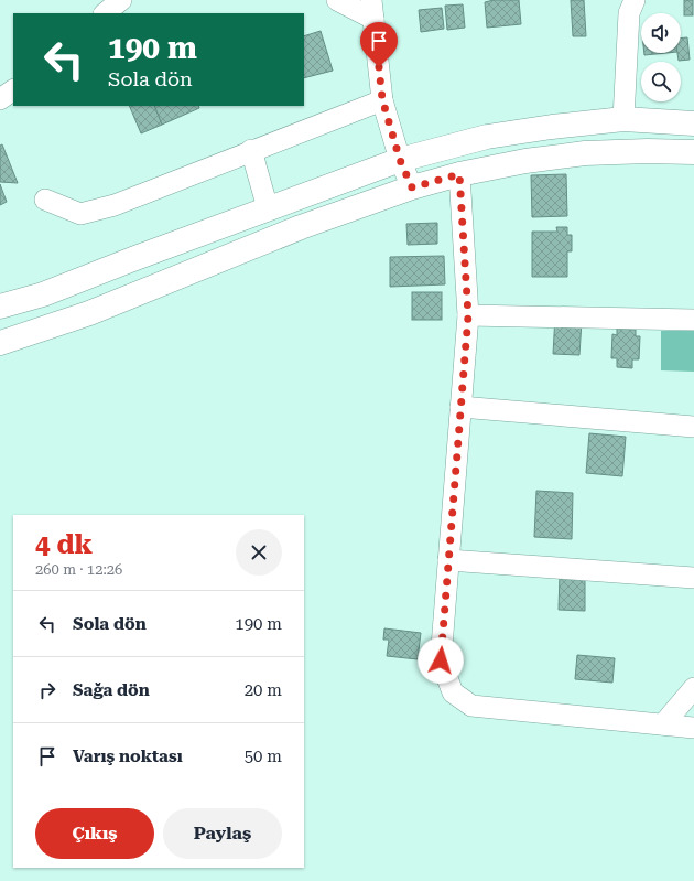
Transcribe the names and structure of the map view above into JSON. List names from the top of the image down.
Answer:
{
  "page": {
    "turn": ["190 m", "Sola dön"],
    "heading": ["4 dk", "260 m · 12:26"],
    "list": [
      {
        "name": "Sola dön",
        "value": "190 m"
      },
      {
        "name": "Sağa dön",
        "value": "20 m"
      },
      {
        "name": "Varış noktası",
        "value": "50 m"
      }
    ],
    "buttons": ["Çıkış", "Paylaş"]
  }
}
